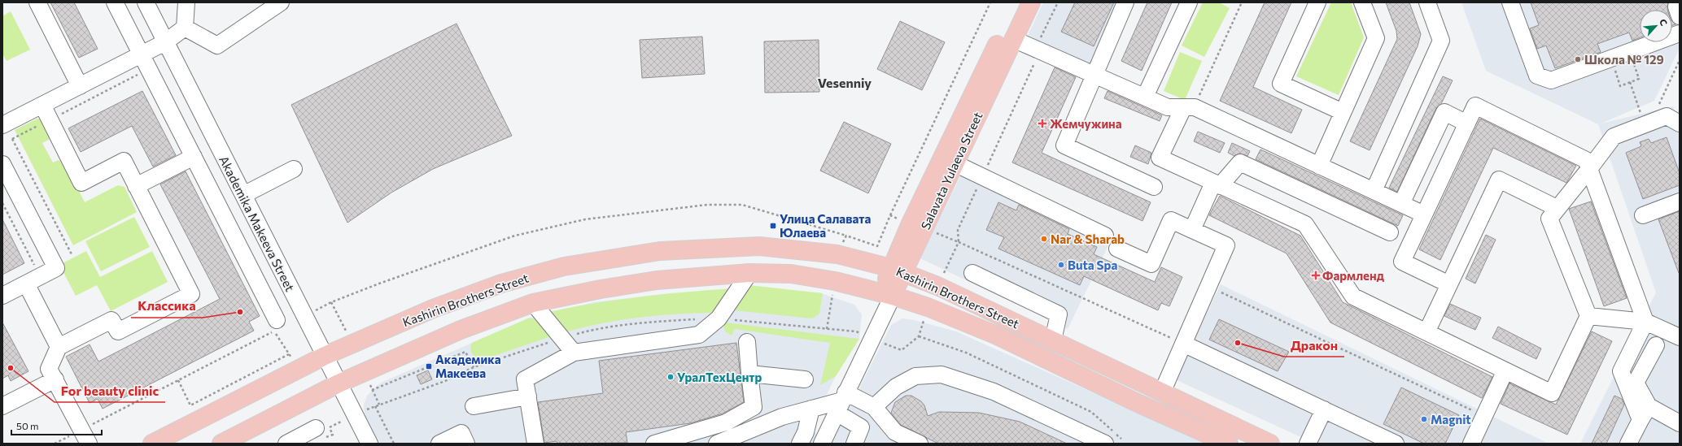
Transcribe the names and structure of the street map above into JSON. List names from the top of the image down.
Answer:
{
  "streets": {
    "main road": ["Salavata Yulaeva Street", "Kashirin Brothers Street"],
    "street": ["Akademika Makeeva Street"]
  },
  "crossings": [
    ["Salavata Yulaeva Street", "Kashirin Brothers Street"],
    ["Akademika Makeeva Street", "Kashirin Brothers Street"]
  ],
  "districts": ["Vesenniy"],
  "places": {
    "other": [
      "Школа № 129",
      "Nar & Sharab",
      "Buta Spa",
      "Классика",
      "Дракон",
      "For beauty clinic",
      "УралТехЦентр",
      "Magnit"
    ],
    "health": ["Жемчужина", "Фармленд"],
    "transit": ["Улица Салавата Юлаева", "Академика Макеева"]
  },
  "scale_bar": "50 m",
  "north": "top right"
}
